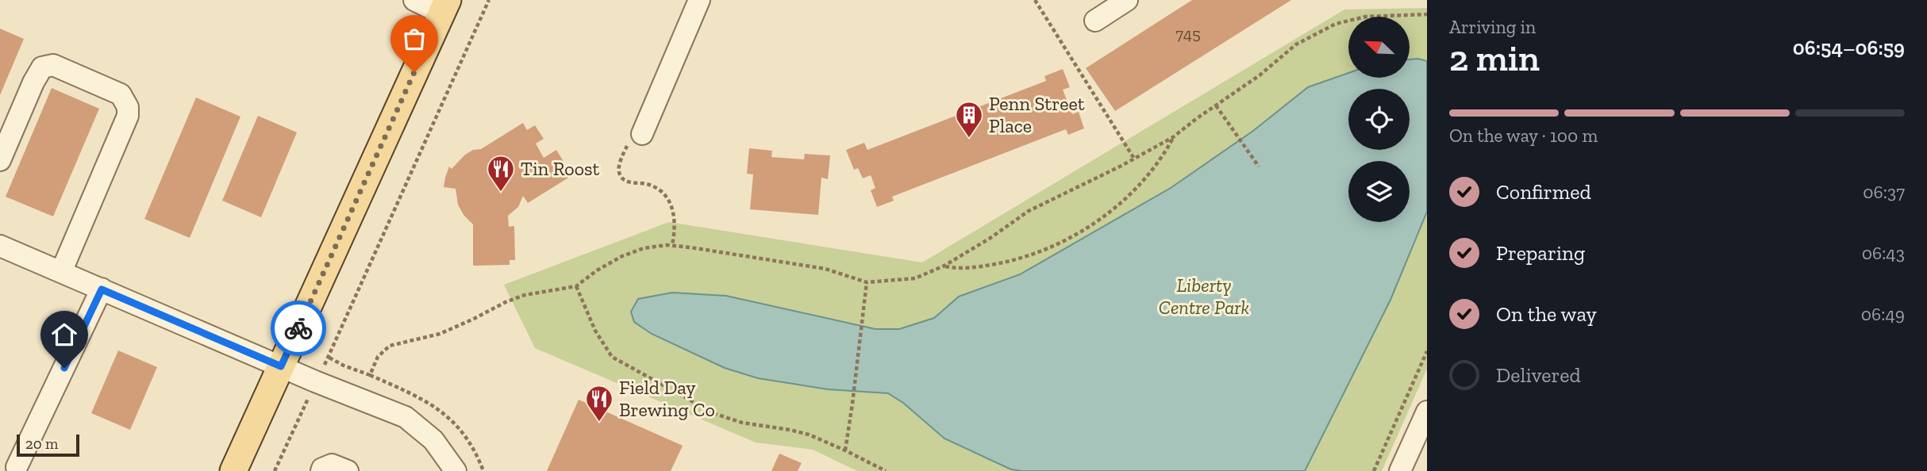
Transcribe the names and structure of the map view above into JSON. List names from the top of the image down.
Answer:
{
  "parks": ["Liberty Centre Park"],
  "places": {
    "building": ["Penn Street Place"],
    "restaurant": ["Tin Roost", "Field Day Brewing Co"]
  },
  "house_numbers": ["745"],
  "scale_bar": "20 m",
  "north": "top left",
  "page": {
    "heading": ["2 min", "Arriving in", "06:54–06:59"],
    "bar": "On the way · 100 m",
    "list": [
      ["Confirmed", "06:37"],
      ["Preparing", "06:43"],
      ["On the way", "06:49"],
      "Delivered"
    ],
    "scale": "20 m"
  }
}
